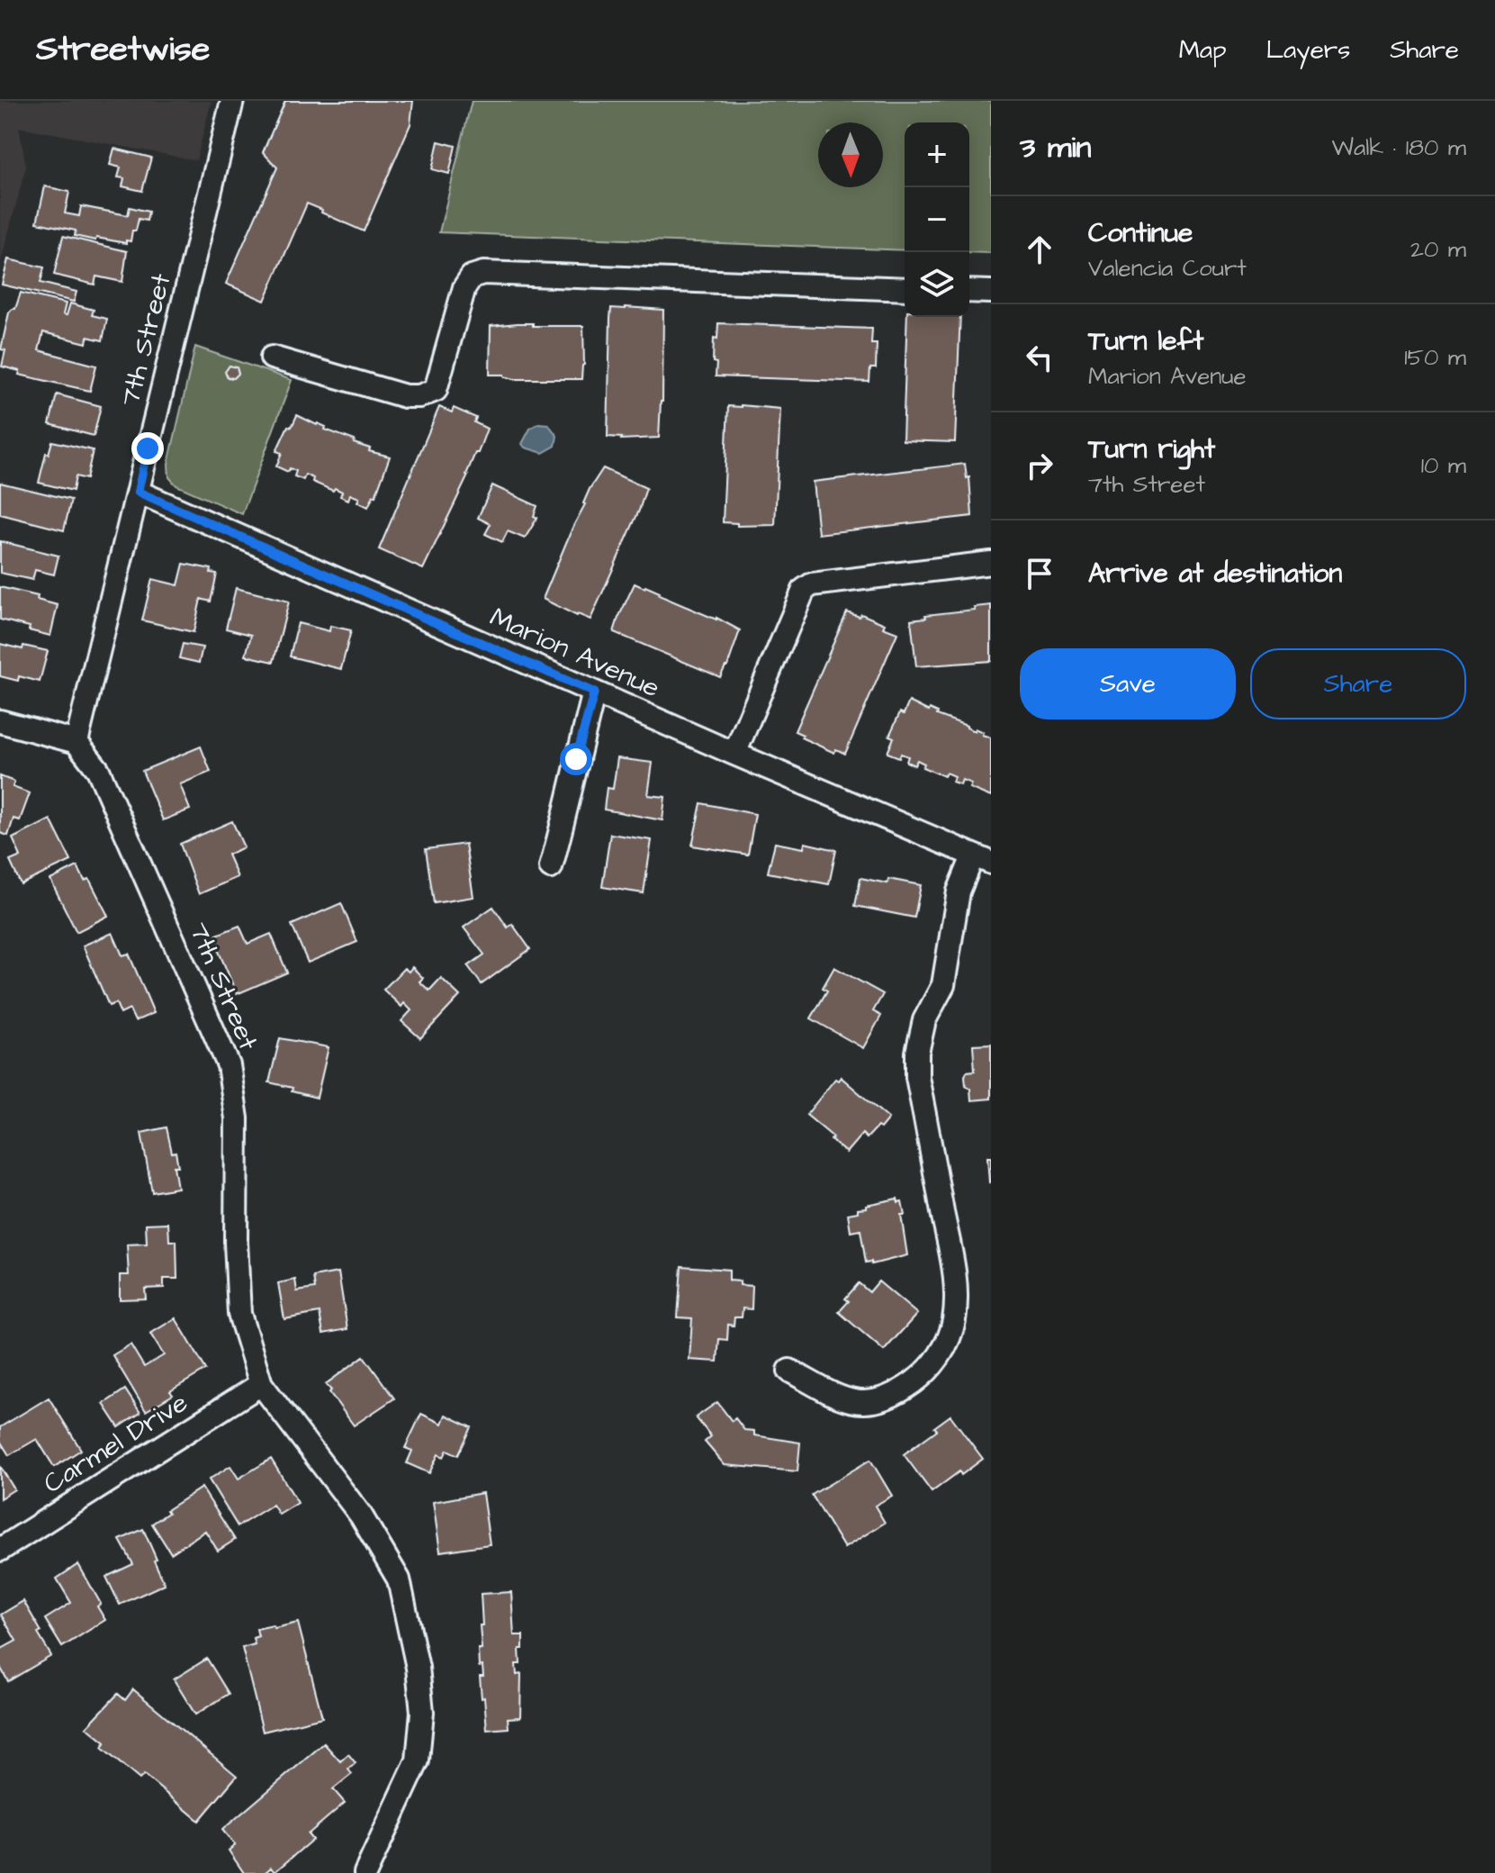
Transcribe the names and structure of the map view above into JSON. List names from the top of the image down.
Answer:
{
  "streets": {
    "street": ["7th Street", "Marion Avenue", "Carmel Drive"]
  },
  "crossings": [
    ["7th Street", "Marion Avenue"],
    ["7th Street", "Carmel Drive"]
  ],
  "north": "bottom",
  "page": {
    "header": "Streetwise",
    "nav": ["Map", "Layers", "Share"],
    "heading": ["3 min", "Walk · 180 m"],
    "map_buttons": ["+", "−"],
    "list": [
      ["Continue", "Valencia Court", "20 m"],
      ["Turn left", "Marion Avenue", "150 m"],
      ["Turn right", "7th Street", "10 m"],
      "Arrive at destination"
    ],
    "buttons": ["Save", "Share"]
  }
}
